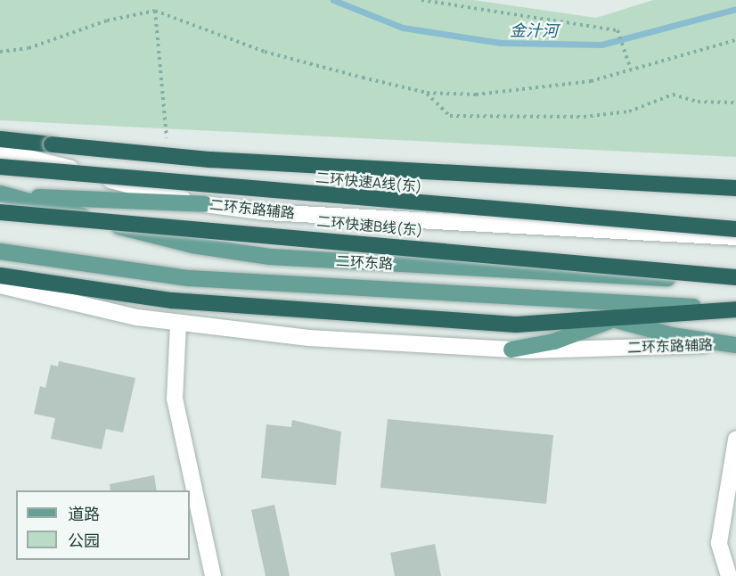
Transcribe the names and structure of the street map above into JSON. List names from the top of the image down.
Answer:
{
  "streets": {
    "highway": ["二环快速A线(东)", "二环快速B线(东)"],
    "main road": ["二环东路"],
    "street": ["二环东路辅路"]
  },
  "water": ["金汁河"],
  "legend": ["道路", "公园"]
}
